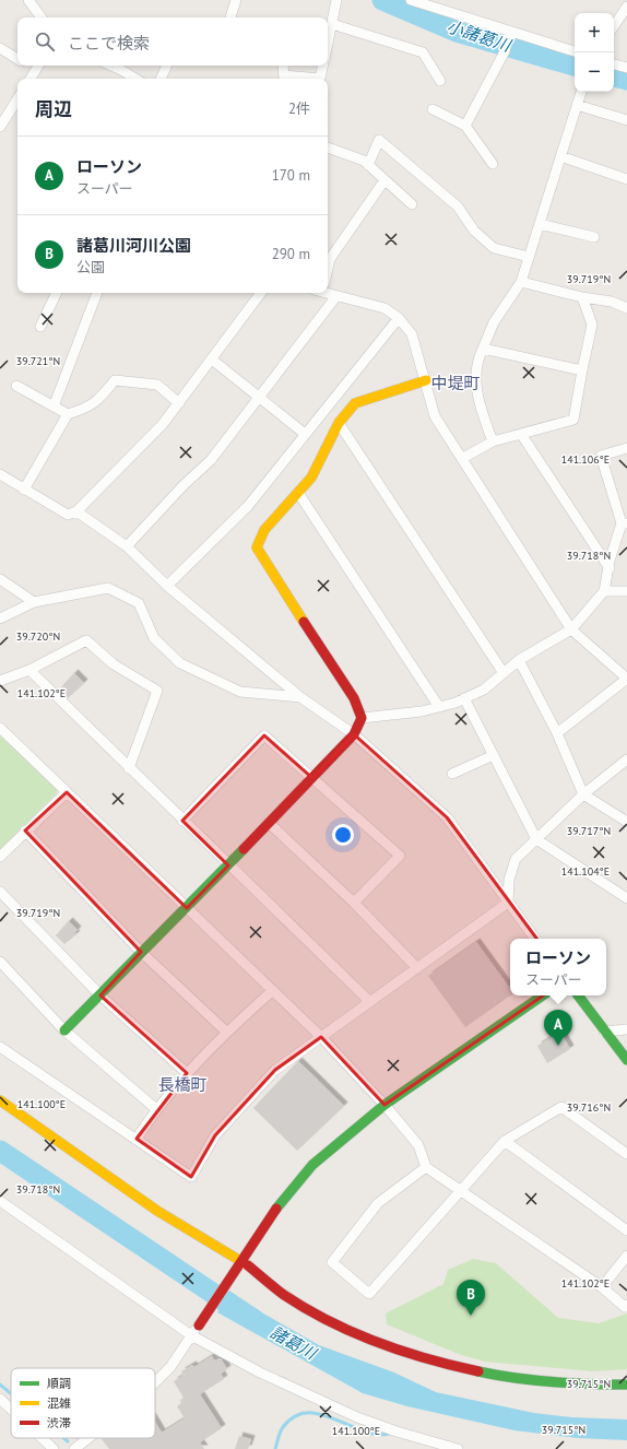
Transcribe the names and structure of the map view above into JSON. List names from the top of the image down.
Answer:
{
  "districts": ["中堤町", "長橋町"],
  "water": ["小諸葛川", "諸葛川"],
  "legend": ["順調", "混雑", "渋滞"],
  "page": {
    "map_buttons": ["+", "−"],
    "search": "ここで検索",
    "heading": ["周辺", "2件"],
    "list": [
      {
        "mark": "A",
        "name": "ローソン",
        "note": "スーパー",
        "value": "170 m"
      },
      {
        "mark": "B",
        "name": "諸葛川河川公園",
        "note": "公園",
        "value": "290 m"
      }
    ],
    "popup": ["ローソン", "スーパー"],
    "pins": ["A", "B"]
  },
  "coordinates": [
    "39.719°N",
    "39.721°N",
    "141.106°E",
    "39.718°N",
    "39.720°N",
    "141.102°E",
    "39.717°N",
    "141.104°E",
    "141.100°E",
    "39.716°N",
    "39.715°N"
  ]
}
